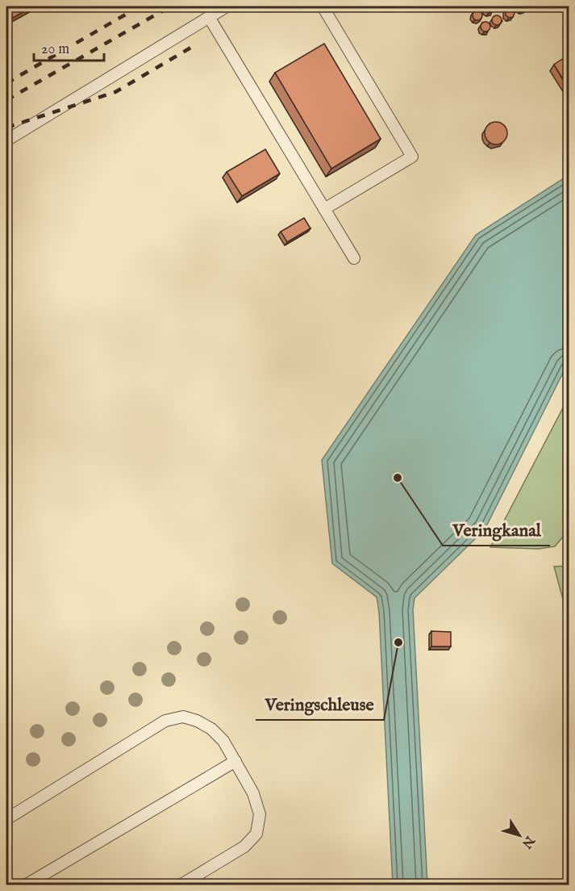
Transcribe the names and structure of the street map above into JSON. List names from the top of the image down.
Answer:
{
  "places": ["Veringkanal", "Veringschleuse"],
  "scale_bar": "20 m",
  "north": "bottom right"
}
